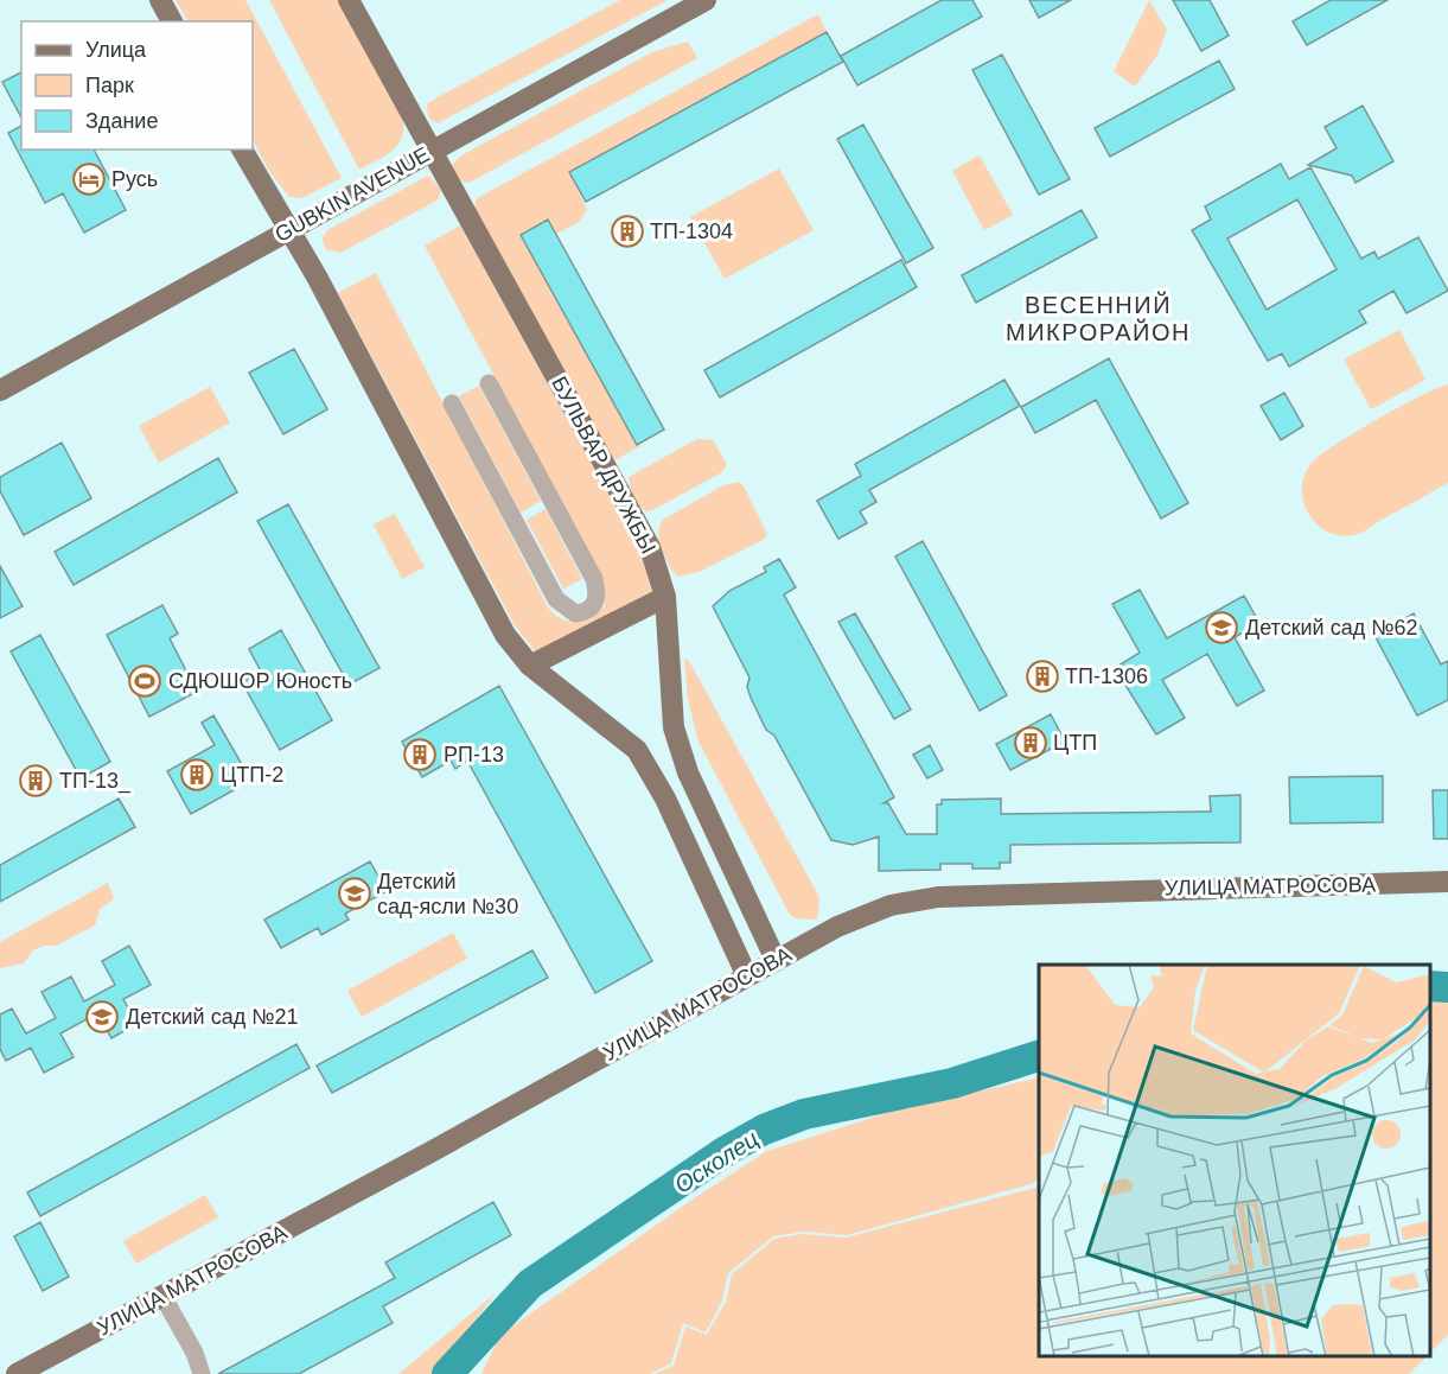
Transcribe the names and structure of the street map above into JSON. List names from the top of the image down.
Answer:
{
  "streets": {
    "main road": ["GUBKIN AVENUE", "БУЛЬВАР ДРУЖБЫ", "УЛИЦА МАТРОСОВА"]
  },
  "crossings": [
    ["GUBKIN AVENUE", "БУЛЬВАР ДРУЖБЫ"],
    ["БУЛЬВАР ДРУЖБЫ", "УЛИЦА МАТРОСОВА"]
  ],
  "districts": ["ВЕСЕННИЙ МИКРОРАЙОН"],
  "water": ["Осколец"],
  "places": {
    "hotel": ["Русь"],
    "building": [
      "ТП-1304",
      "ТП-1306",
      "ЦТП",
      "РП-13",
      "ЦТП-2",
      "ТП-13_"
    ],
    "school or university": ["Детский сад №62", "Детский сад-ясли №30", "Детский сад №21"],
    "sports": ["СДЮШОР Юность"]
  },
  "legend": ["Улица", "Парк", "Здание"]
}
